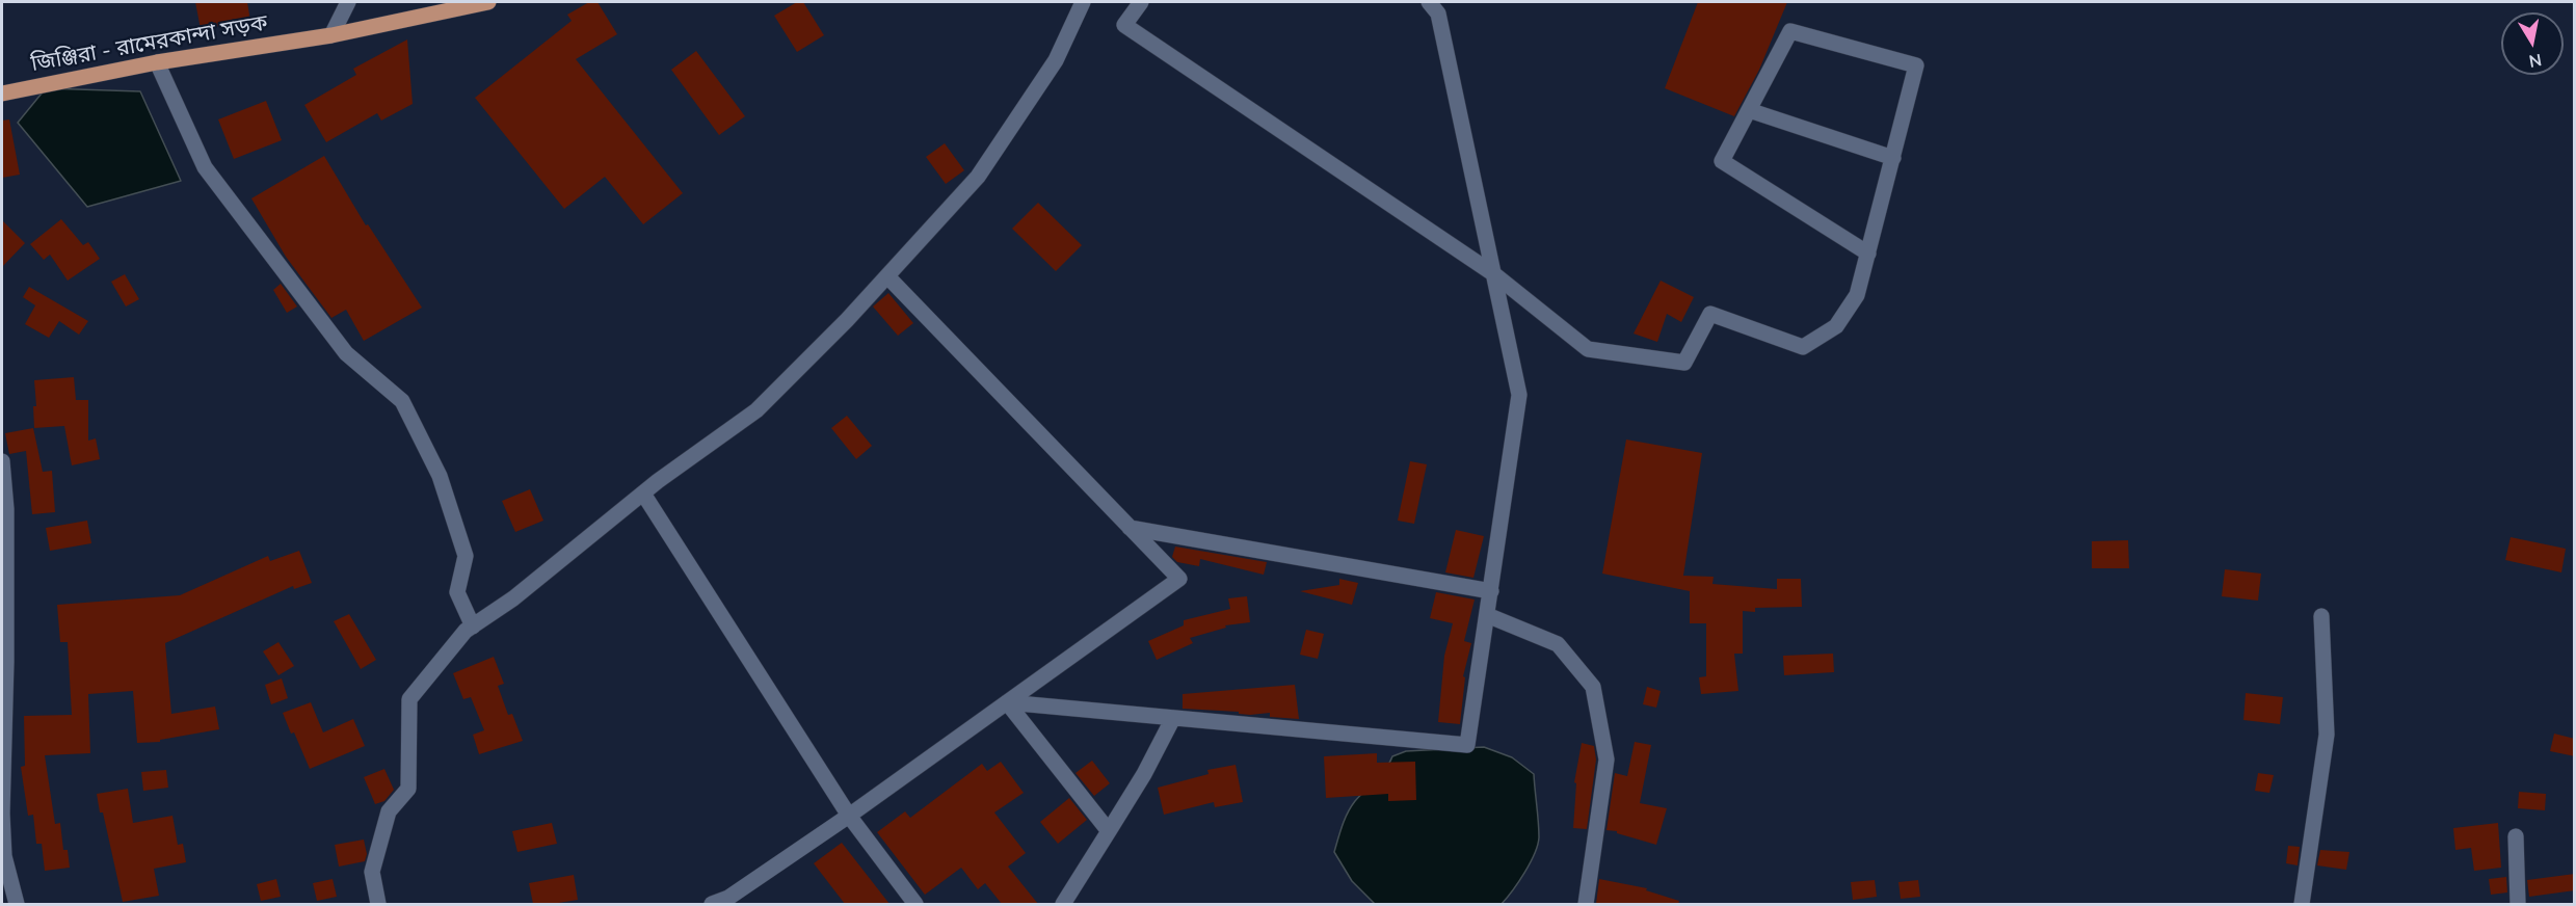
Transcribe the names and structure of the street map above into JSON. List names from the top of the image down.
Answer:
{
  "streets": {
    "main road": ["জিঞ্জিরা - রামেরকান্দা সড়ক"]
  },
  "north": "bottom"
}
